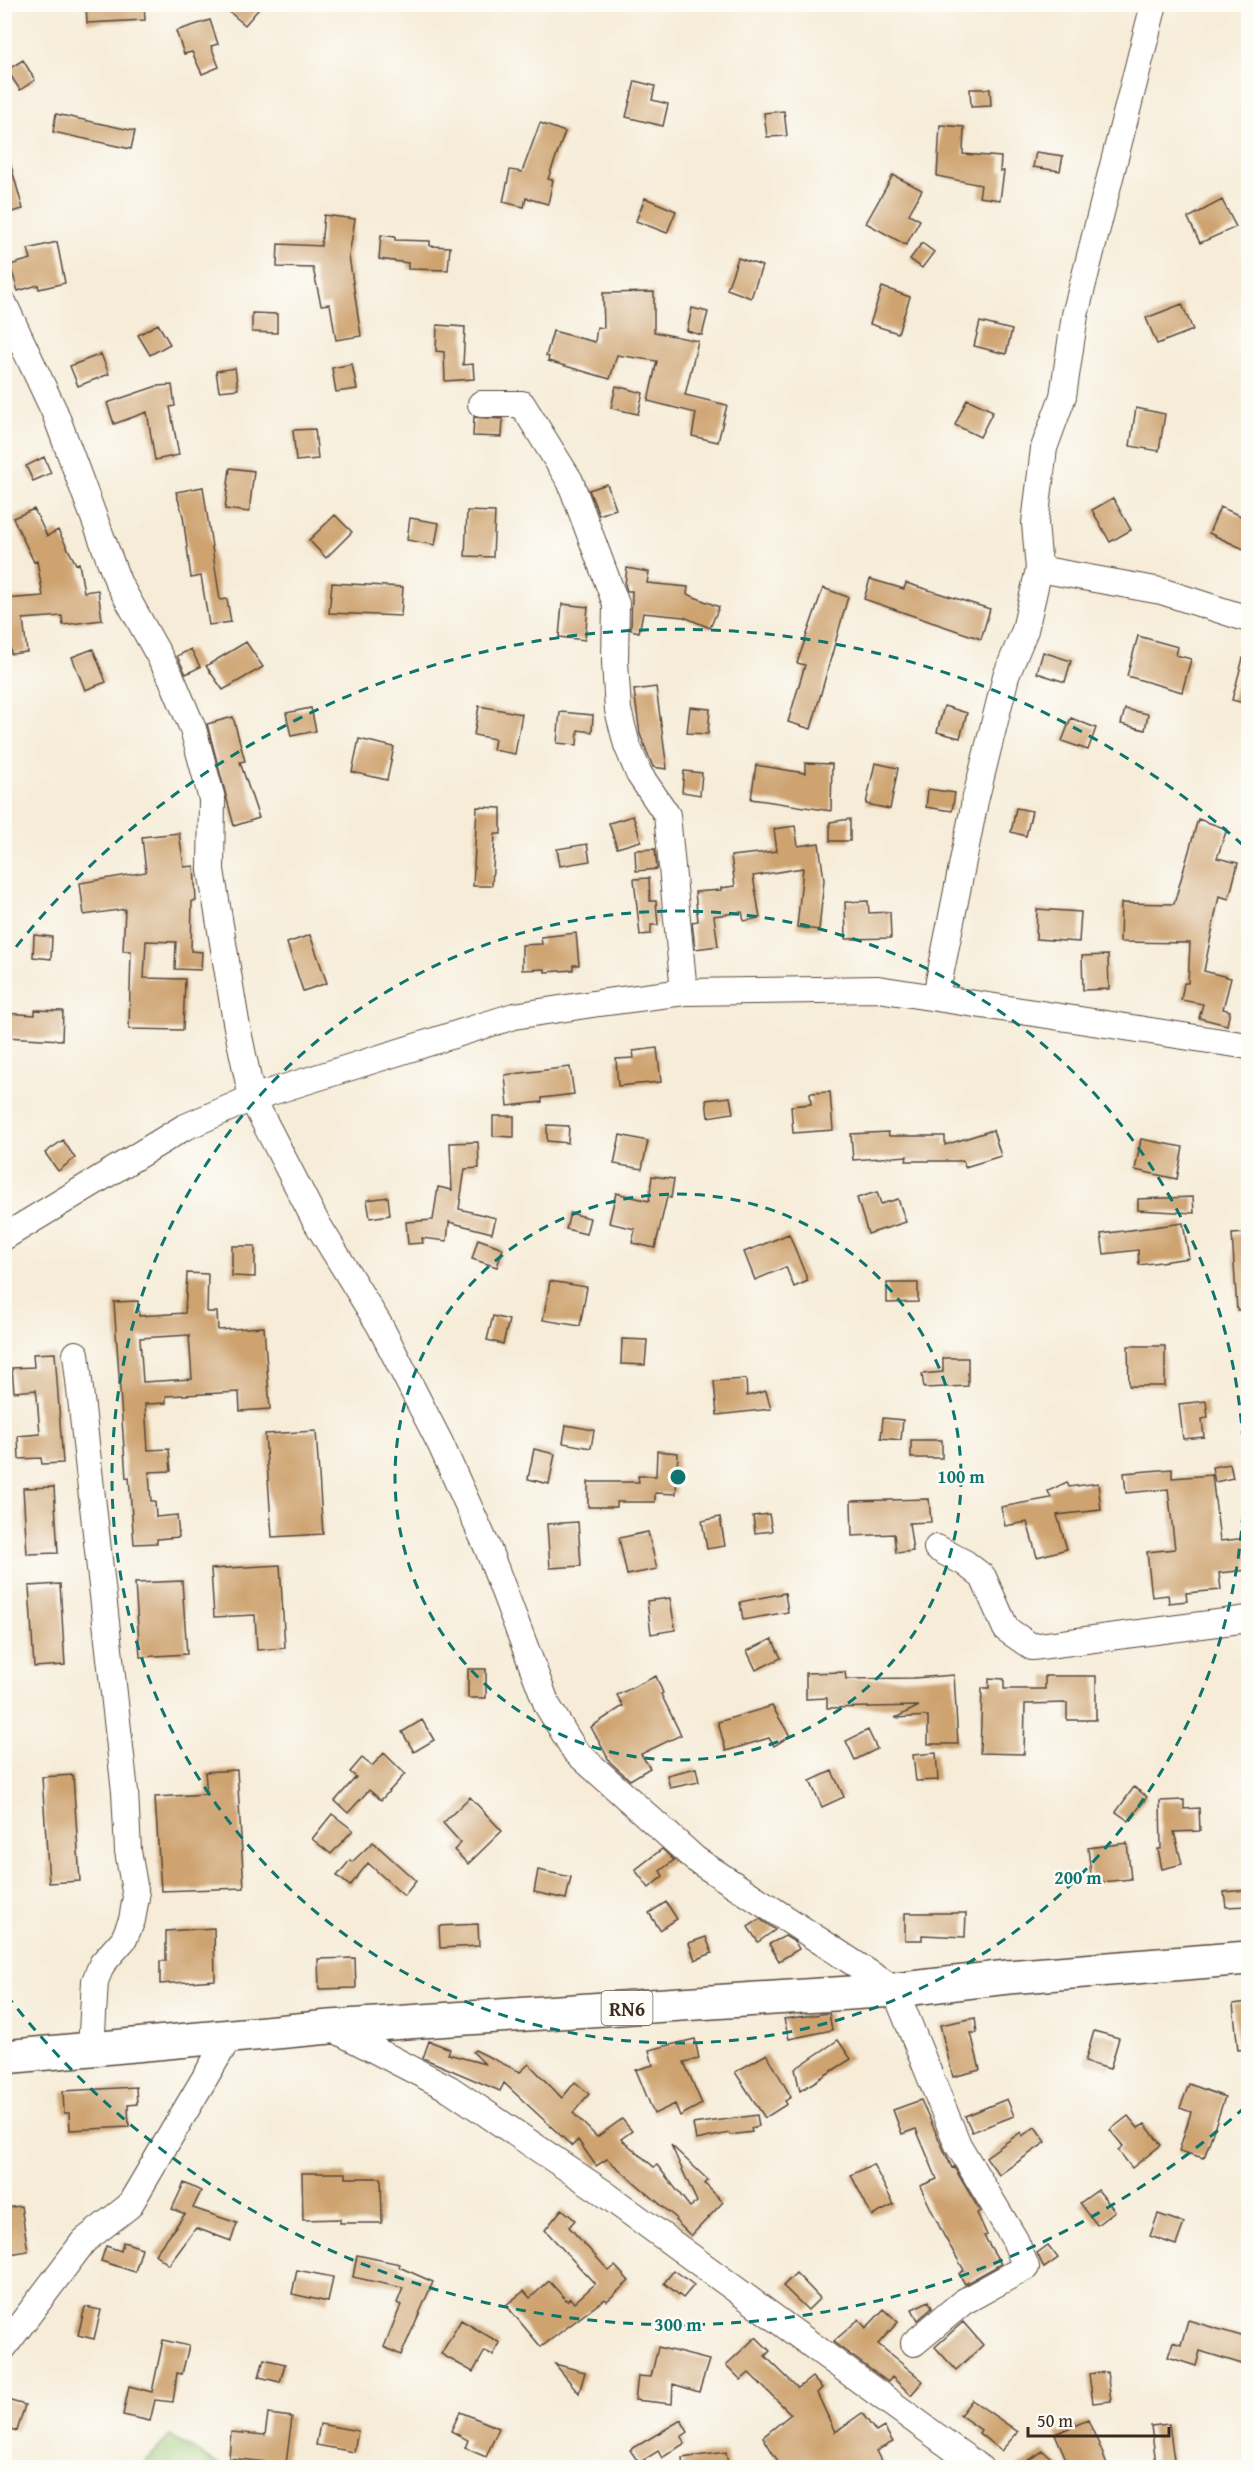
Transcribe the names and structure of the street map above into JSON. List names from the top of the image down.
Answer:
{
  "streets": {
    "highway": ["RN6"]
  },
  "scale_bar": "50 m",
  "rings": ["100 m", "200 m", "300 m"]
}
